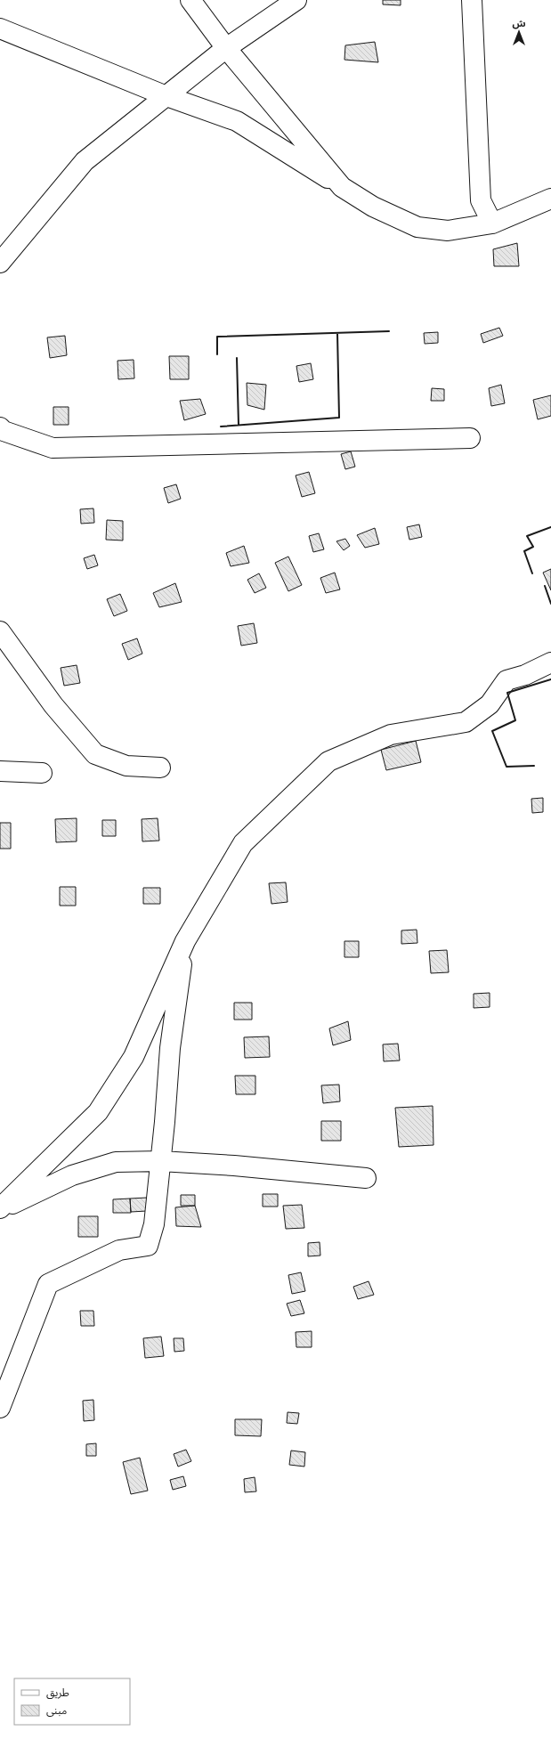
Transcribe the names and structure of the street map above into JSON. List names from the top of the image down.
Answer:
{
  "legend": ["طريق", "مبنى"],
  "north": "top"
}
